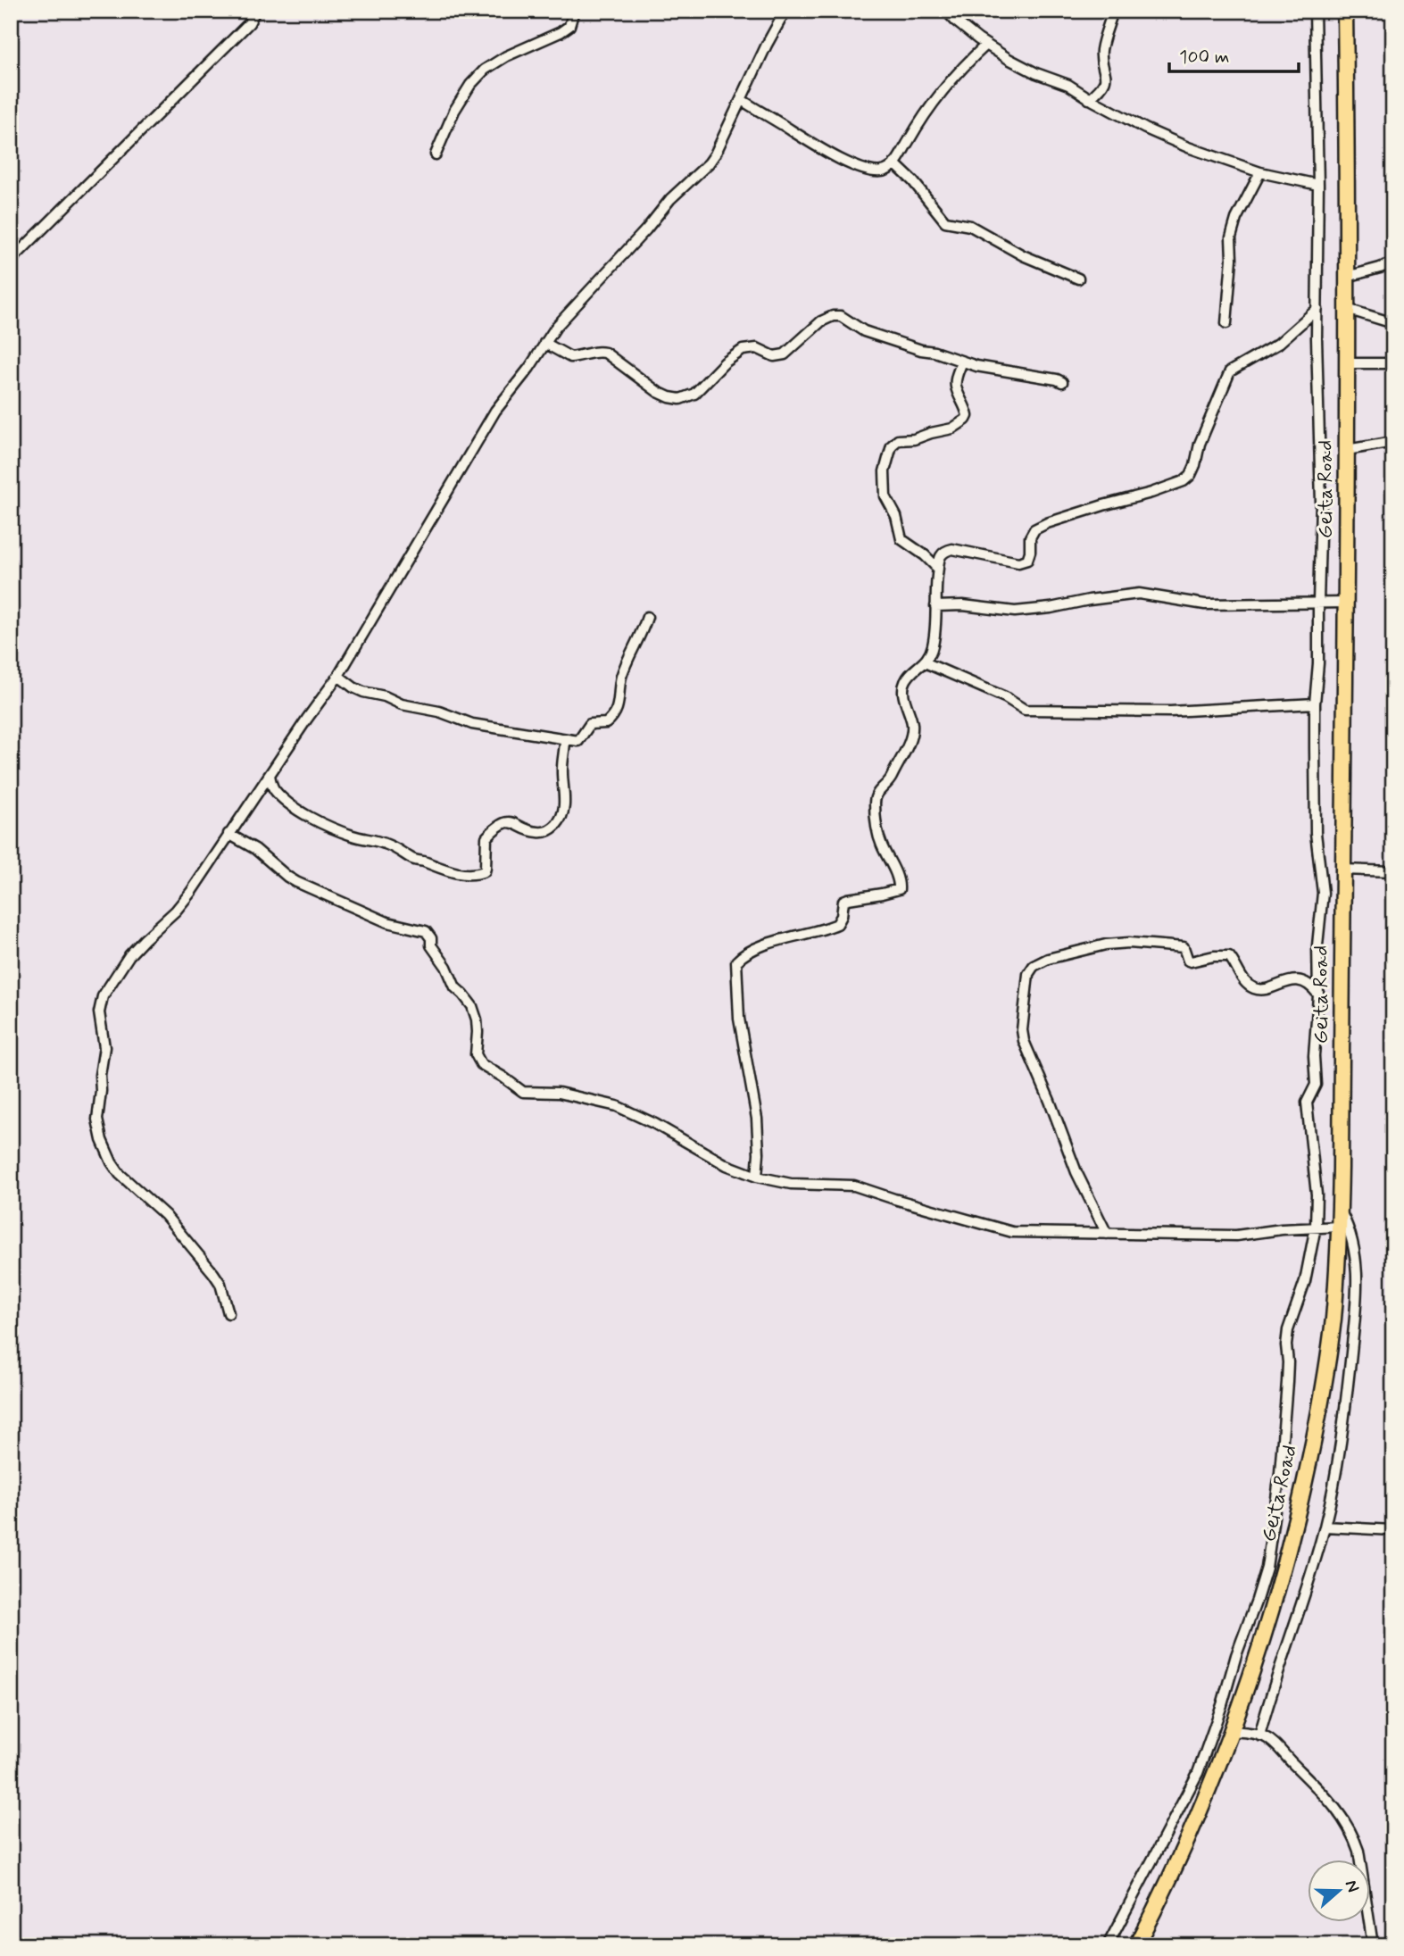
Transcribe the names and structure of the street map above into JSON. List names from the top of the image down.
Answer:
{
  "streets": {
    "highway": ["Geita Road"]
  },
  "scale_bar": "100 m",
  "north": "right"
}
